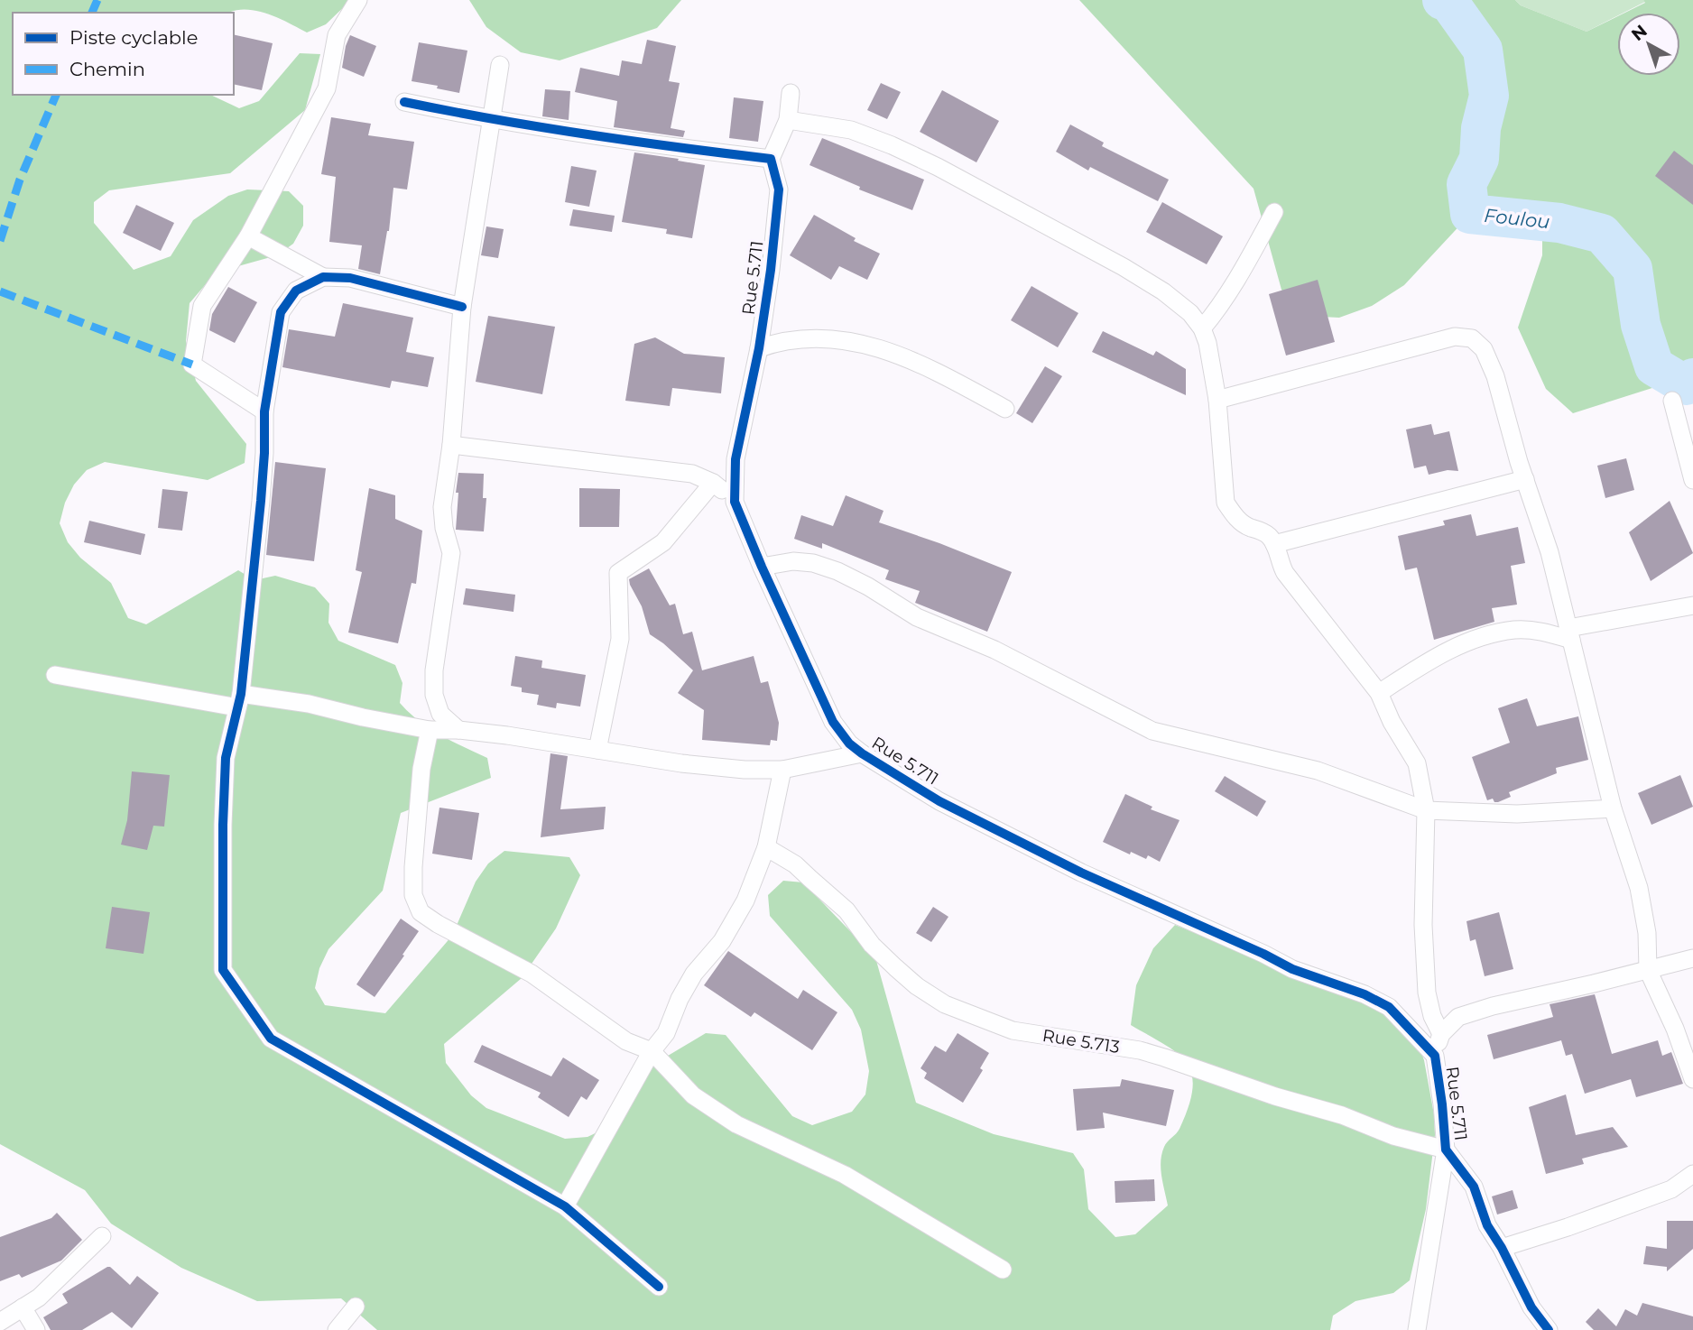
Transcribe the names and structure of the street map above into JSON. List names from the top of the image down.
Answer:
{
  "streets": {
    "street": ["Rue 5.711", "Rue 5.713"]
  },
  "crossings": [
    ["Rue 5.711", "Rue 5.713"]
  ],
  "water": ["Foulou"],
  "legend": ["Piste cyclable", "Chemin"],
  "north": "top left"
}
